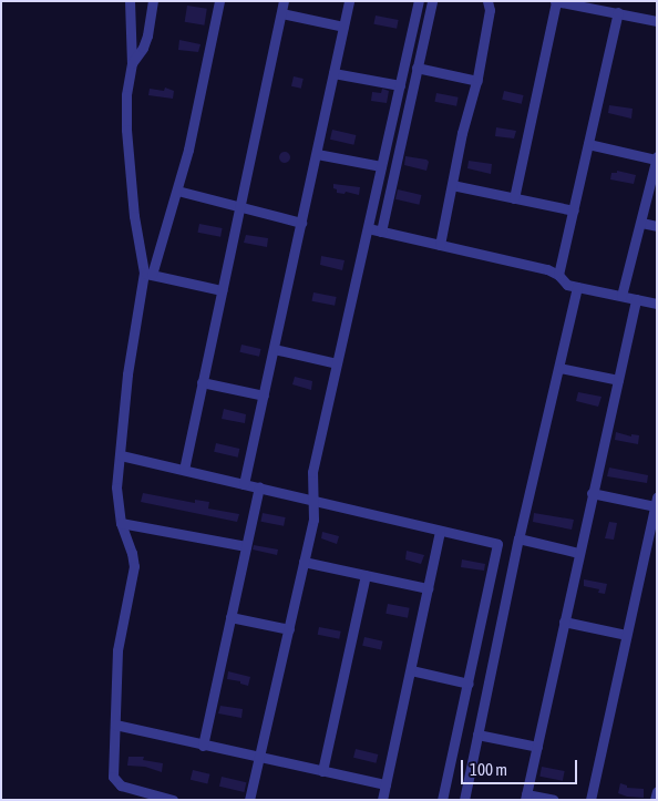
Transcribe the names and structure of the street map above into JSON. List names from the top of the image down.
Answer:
{
  "scale_bar": "100 m"
}
